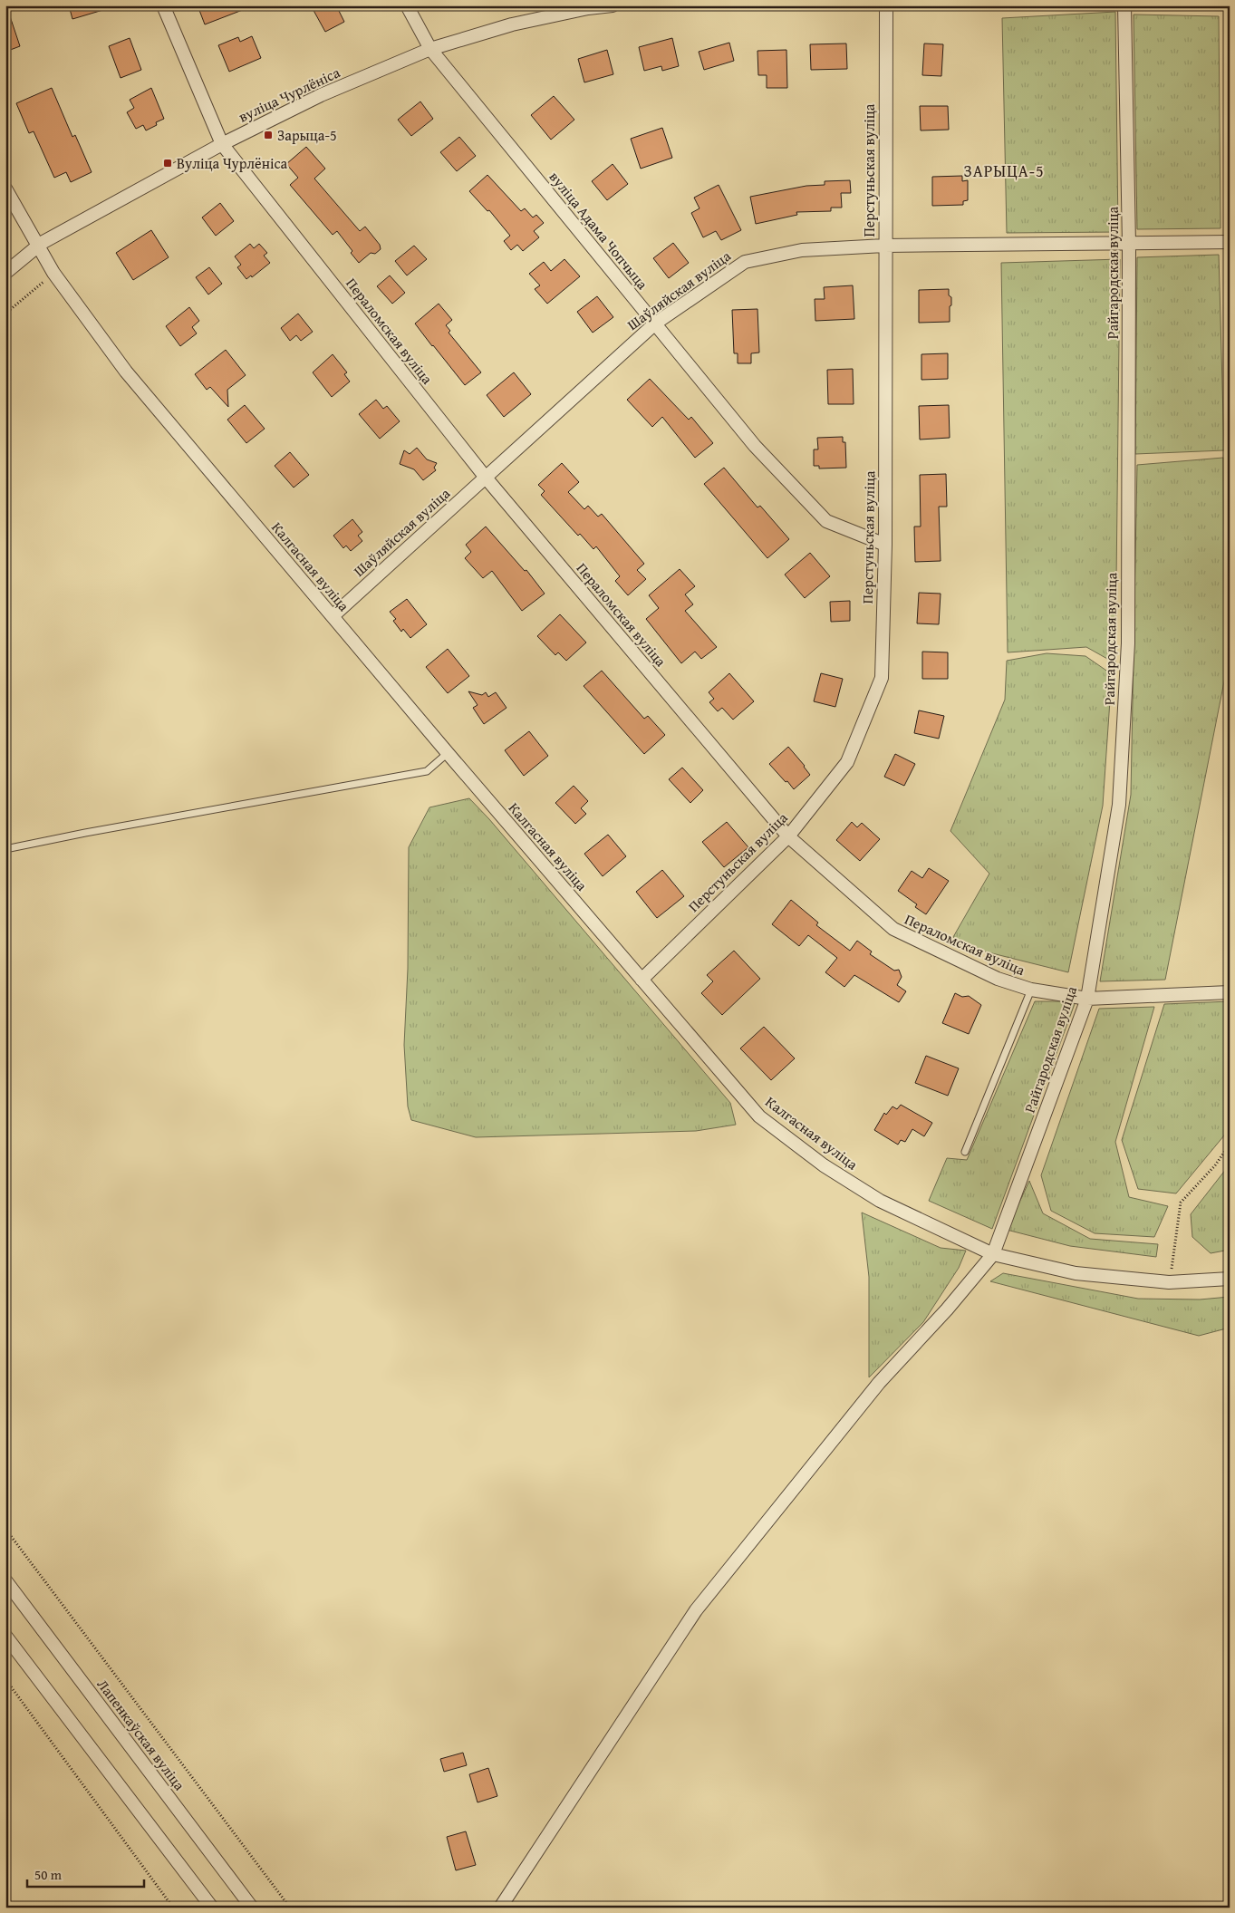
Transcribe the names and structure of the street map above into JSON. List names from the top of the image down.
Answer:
{
  "streets": {
    "street": [
      "вуліца Чурлёніса",
      "Перстуньская вуліца",
      "вуліца Адама Чопчыца",
      "Райгародская вуліца",
      "Шаўляйская вуліца",
      "Пераломская вуліца",
      "Калгасная вуліца",
      "Лапенкаўская вуліца"
    ]
  },
  "crossings": [
    ["вуліца Чурлёніса", "вуліца Адама Чопчыца"],
    ["вуліца Чурлёніса", "Пераломская вуліца"],
    ["вуліца Чурлёніса", "Калгасная вуліца"],
    ["Перстуньская вуліца", "вуліца Адама Чопчыца"],
    ["Перстуньская вуліца", "Шаўляйская вуліца"],
    ["Перстуньская вуліца", "Пераломская вуліца"],
    ["Перстуньская вуліца", "Калгасная вуліца"],
    ["вуліца Адама Чопчыца", "Шаўляйская вуліца"],
    ["Райгародская вуліца", "Шаўляйская вуліца"],
    ["Райгародская вуліца", "Пераломская вуліца"],
    ["Райгародская вуліца", "Калгасная вуліца"],
    ["Шаўляйская вуліца", "Пераломская вуліца"],
    ["Шаўляйская вуліца", "Калгасная вуліца"]
  ],
  "districts": ["ЗАРЫЦА-5"],
  "places": {
    "transit": ["Зарыца-5", "Вуліца Чурлёніса"]
  },
  "scale_bar": "50 m"
}
